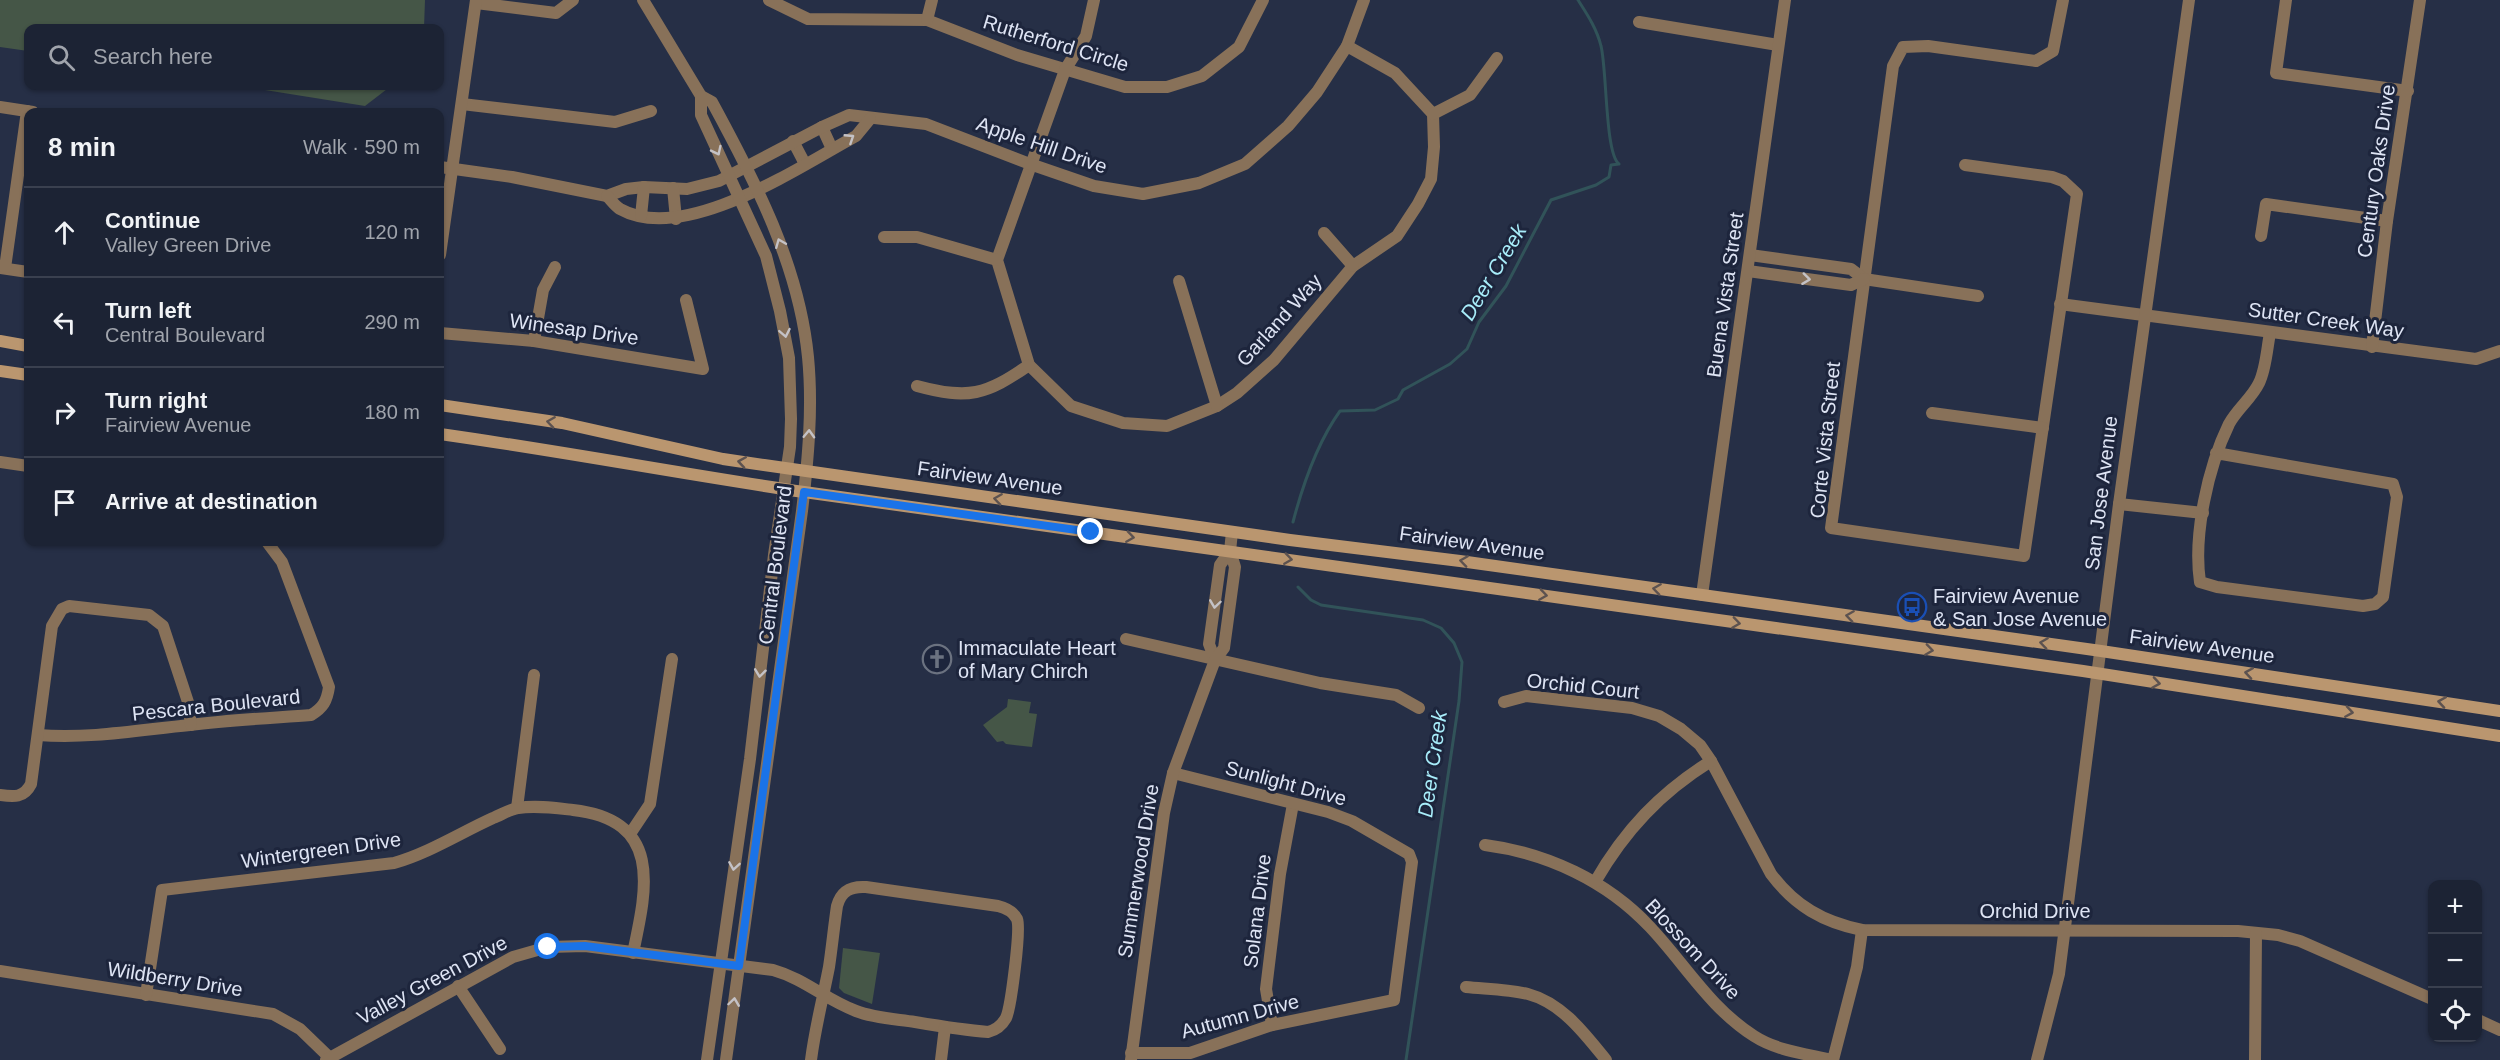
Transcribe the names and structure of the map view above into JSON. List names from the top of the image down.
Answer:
{
  "streets": {
    "main road": ["Fairview Avenue"],
    "street": [
      "Rutherford Circle",
      "Apple Hill Drive",
      "Century Oaks Drive",
      "Buena Vista Street",
      "Garland Way",
      "Sutter Creek Way",
      "Winesap Drive",
      "Corte Vista Street",
      "San Jose Avenue",
      "Central Boulevard",
      "Orchid Court",
      "Pescara Boulevard",
      "Sunlight Drive",
      "Wintergreen Drive",
      "Summerwood Drive",
      "Solana Drive",
      "Orchid Drive",
      "Blossom Drive",
      "Wildberry Drive",
      "Valley Green Drive",
      "Autumn Drive"
    ]
  },
  "crossings": [
    ["Apple Hill Drive", "Central Boulevard"],
    ["Century Oaks Drive", "Sutter Creek Way"],
    ["Buena Vista Street", "Fairview Avenue"],
    ["Sutter Creek Way", "Corte Vista Street"],
    ["Sutter Creek Way", "San Jose Avenue"],
    ["Fairview Avenue", "San Jose Avenue"],
    ["Fairview Avenue", "Central Boulevard"],
    ["Fairview Avenue", "Summerwood Drive"],
    ["San Jose Avenue", "Orchid Drive"],
    ["Central Boulevard", "Valley Green Drive"],
    ["Orchid Court", "Orchid Drive"],
    ["Sunlight Drive", "Summerwood Drive"],
    ["Sunlight Drive", "Solana Drive"],
    ["Sunlight Drive", "Autumn Drive"],
    ["Wintergreen Drive", "Wildberry Drive"],
    ["Summerwood Drive", "Autumn Drive"],
    ["Solana Drive", "Autumn Drive"],
    ["Wildberry Drive", "Valley Green Drive"]
  ],
  "water": ["Deer Creek"],
  "places": {
    "bus stop": ["Fairview Avenue & San Jose Avenue"],
    "church": ["Immaculate Heart of Mary Chirch"]
  },
  "page": {
    "search": "Search here",
    "heading": ["8 min", "Walk · 590 m"],
    "list": [
      ["Continue", "Valley Green Drive", "120 m"],
      ["Turn left", "Central Boulevard", "290 m"],
      ["Turn right", "Fairview Avenue", "180 m"],
      "Arrive at destination"
    ],
    "map_buttons": ["+", "−"]
  }
}
